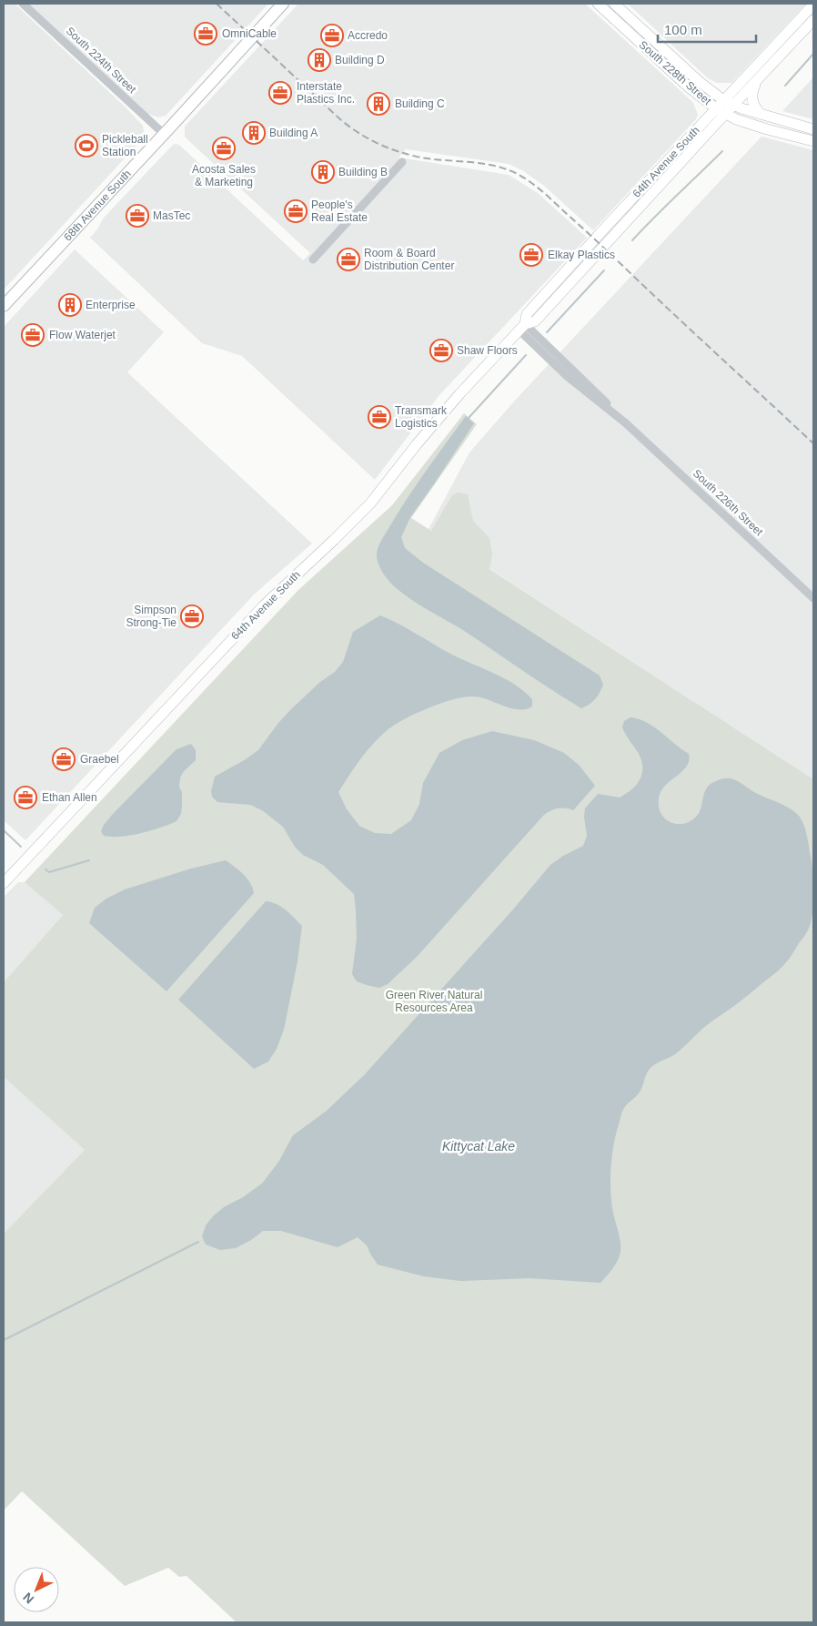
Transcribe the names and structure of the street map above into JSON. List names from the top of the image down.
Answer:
{
  "streets": {
    "main road": ["68th Avenue South"],
    "street": [
      "South 224th Street",
      "South 228th Street",
      "64th Avenue South",
      "South 226th Street"
    ]
  },
  "crossings": [
    ["South 224th Street", "68th Avenue South"],
    ["South 228th Street", "64th Avenue South"],
    ["64th Avenue South", "South 226th Street"]
  ],
  "water": ["Kittycat Lake"],
  "parks": ["Green River Natural Resources Area"],
  "places": {
    "office": [
      "OmniCable",
      "Accredo",
      "Interstate Plastics Inc.",
      "Acosta Sales & Marketing",
      "People's Real Estate",
      "MasTec",
      "Elkay Plastics",
      "Room & Board Distribution Center",
      "Flow Waterjet",
      "Shaw Floors",
      "Transmark Logistics",
      "Simpson Strong-Tie",
      "Graebel",
      "Ethan Allen"
    ],
    "building": [
      "Building D",
      "Building C",
      "Building A",
      "Building B",
      "Enterprise"
    ],
    "sports": ["Pickleball Station"]
  },
  "scale_bar": "100 m",
  "north": "bottom left"
}
